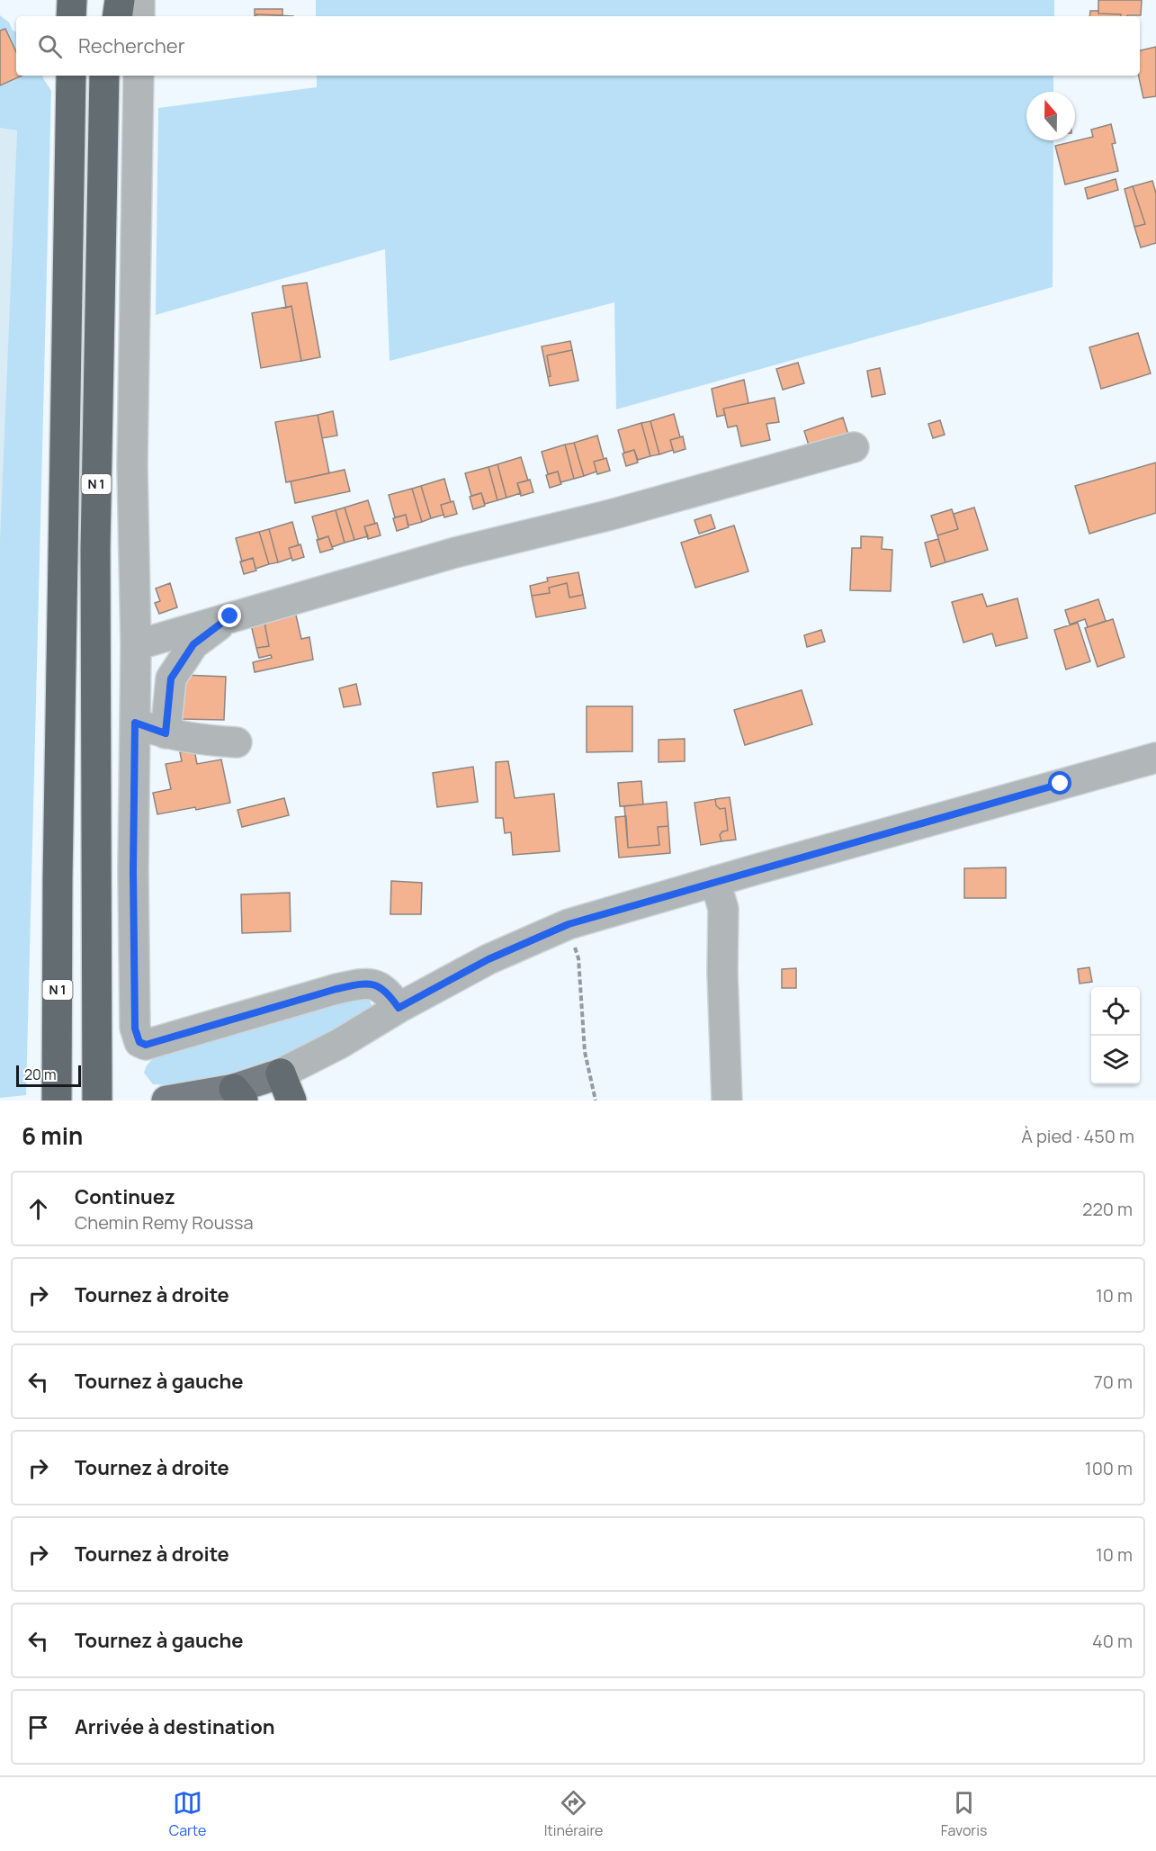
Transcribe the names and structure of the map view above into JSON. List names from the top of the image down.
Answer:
{
  "streets": {
    "highway": ["N 1"]
  },
  "scale_bar": "20 m",
  "north": "top",
  "page": {
    "search": "Rechercher",
    "scale": "20 m",
    "heading": ["6 min", "À pied · 450 m"],
    "list": [
      ["Continuez", "Chemin Remy Roussa", "220 m"],
      ["Tournez à droite", "10 m"],
      ["Tournez à gauche", "70 m"],
      ["Tournez à droite", "100 m"],
      ["Tournez à droite", "10 m"],
      ["Tournez à gauche", "40 m"],
      "Arrivée à destination"
    ],
    "nav": ["Carte", "Itinéraire", "Favoris"]
  }
}
